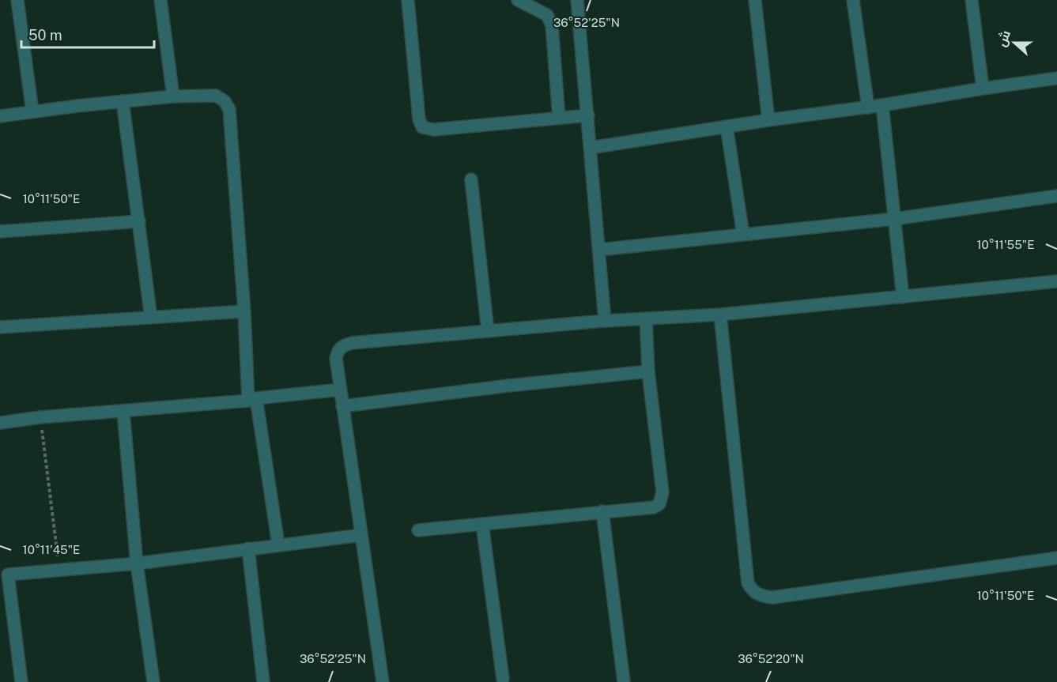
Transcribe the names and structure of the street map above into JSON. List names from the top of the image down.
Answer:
{
  "scale_bar": "50 m",
  "north": "left",
  "coordinates": [
    "36°52'25\"N",
    "10°11'50\"E",
    "10°11'55\"E",
    "10°11'45\"E",
    "36°52'20\"N"
  ]
}
